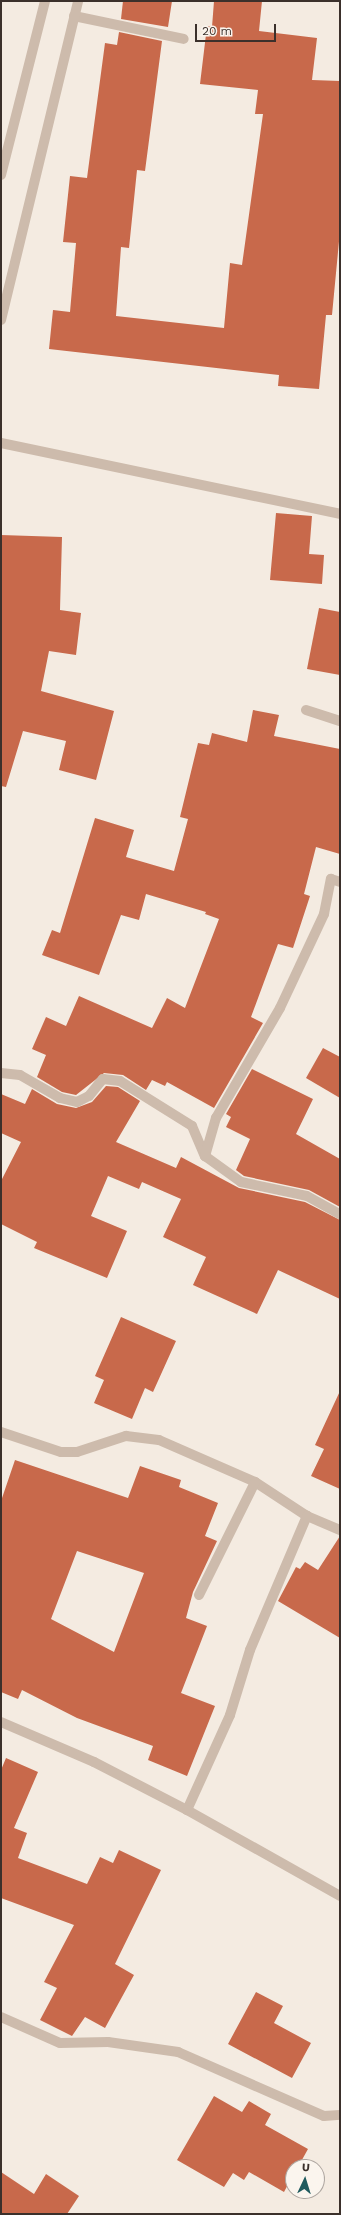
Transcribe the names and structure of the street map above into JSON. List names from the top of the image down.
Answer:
{
  "scale_bar": "20 m",
  "north": "top"
}
